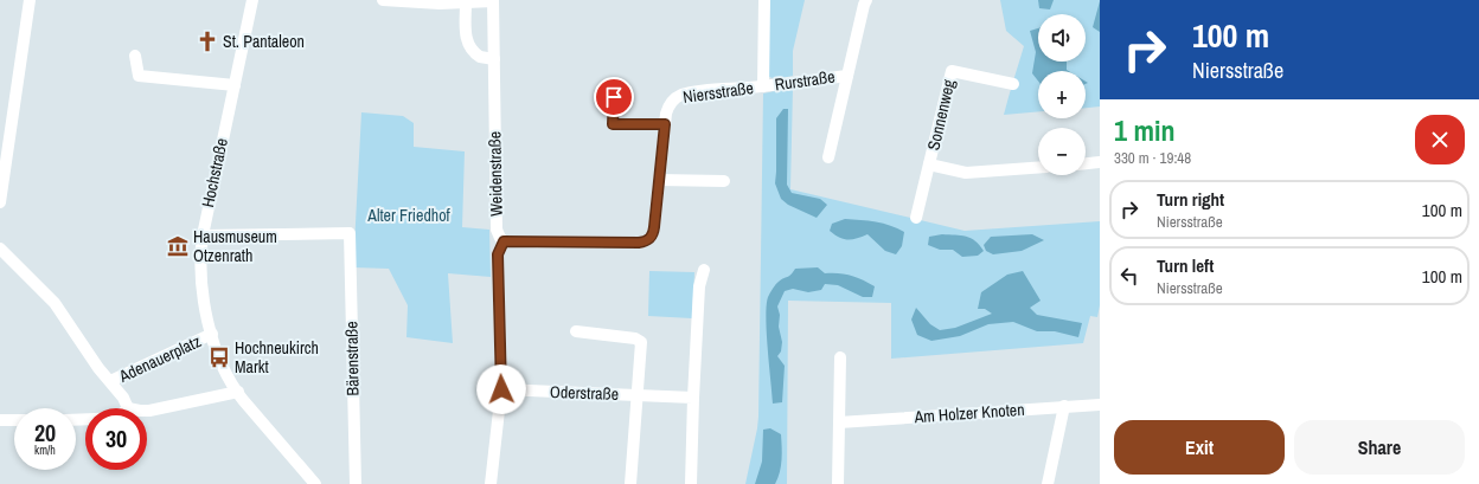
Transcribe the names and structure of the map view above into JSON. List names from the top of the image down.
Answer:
{
  "streets": {
    "street": [
      "Rurstraße",
      "Niersstraße",
      "Sonnenweg",
      "Hochstraße",
      "Weidenstraße",
      "Adenauerplatz",
      "Bärenstraße",
      "Oderstraße",
      "Am Holzer Knoten"
    ]
  },
  "crossings": [
    ["Rurstraße", "Niersstraße"],
    ["Niersstraße", "Weidenstraße"],
    ["Hochstraße", "Adenauerplatz"],
    ["Hochstraße", "Bärenstraße"],
    ["Weidenstraße", "Oderstraße"]
  ],
  "parks": ["Alter Friedhof"],
  "places": {
    "church": ["St. Pantaleon"],
    "museum": ["Hausmuseum Otzenrath"],
    "bus stop": ["Hochneukirch Markt"]
  },
  "page": {
    "turn": ["100 m", "Niersstraße"],
    "map_buttons": ["+", "−"],
    "heading": ["1 min", "330 m · 19:48"],
    "list": [
      {
        "name": "Turn right",
        "note": "Niersstraße",
        "value": "100 m"
      },
      {
        "name": "Turn left",
        "note": "Niersstraße",
        "value": "100 m"
      }
    ],
    "speed": "20 km/h",
    "limit": "30",
    "buttons": ["Exit", "Share"]
  }
}
